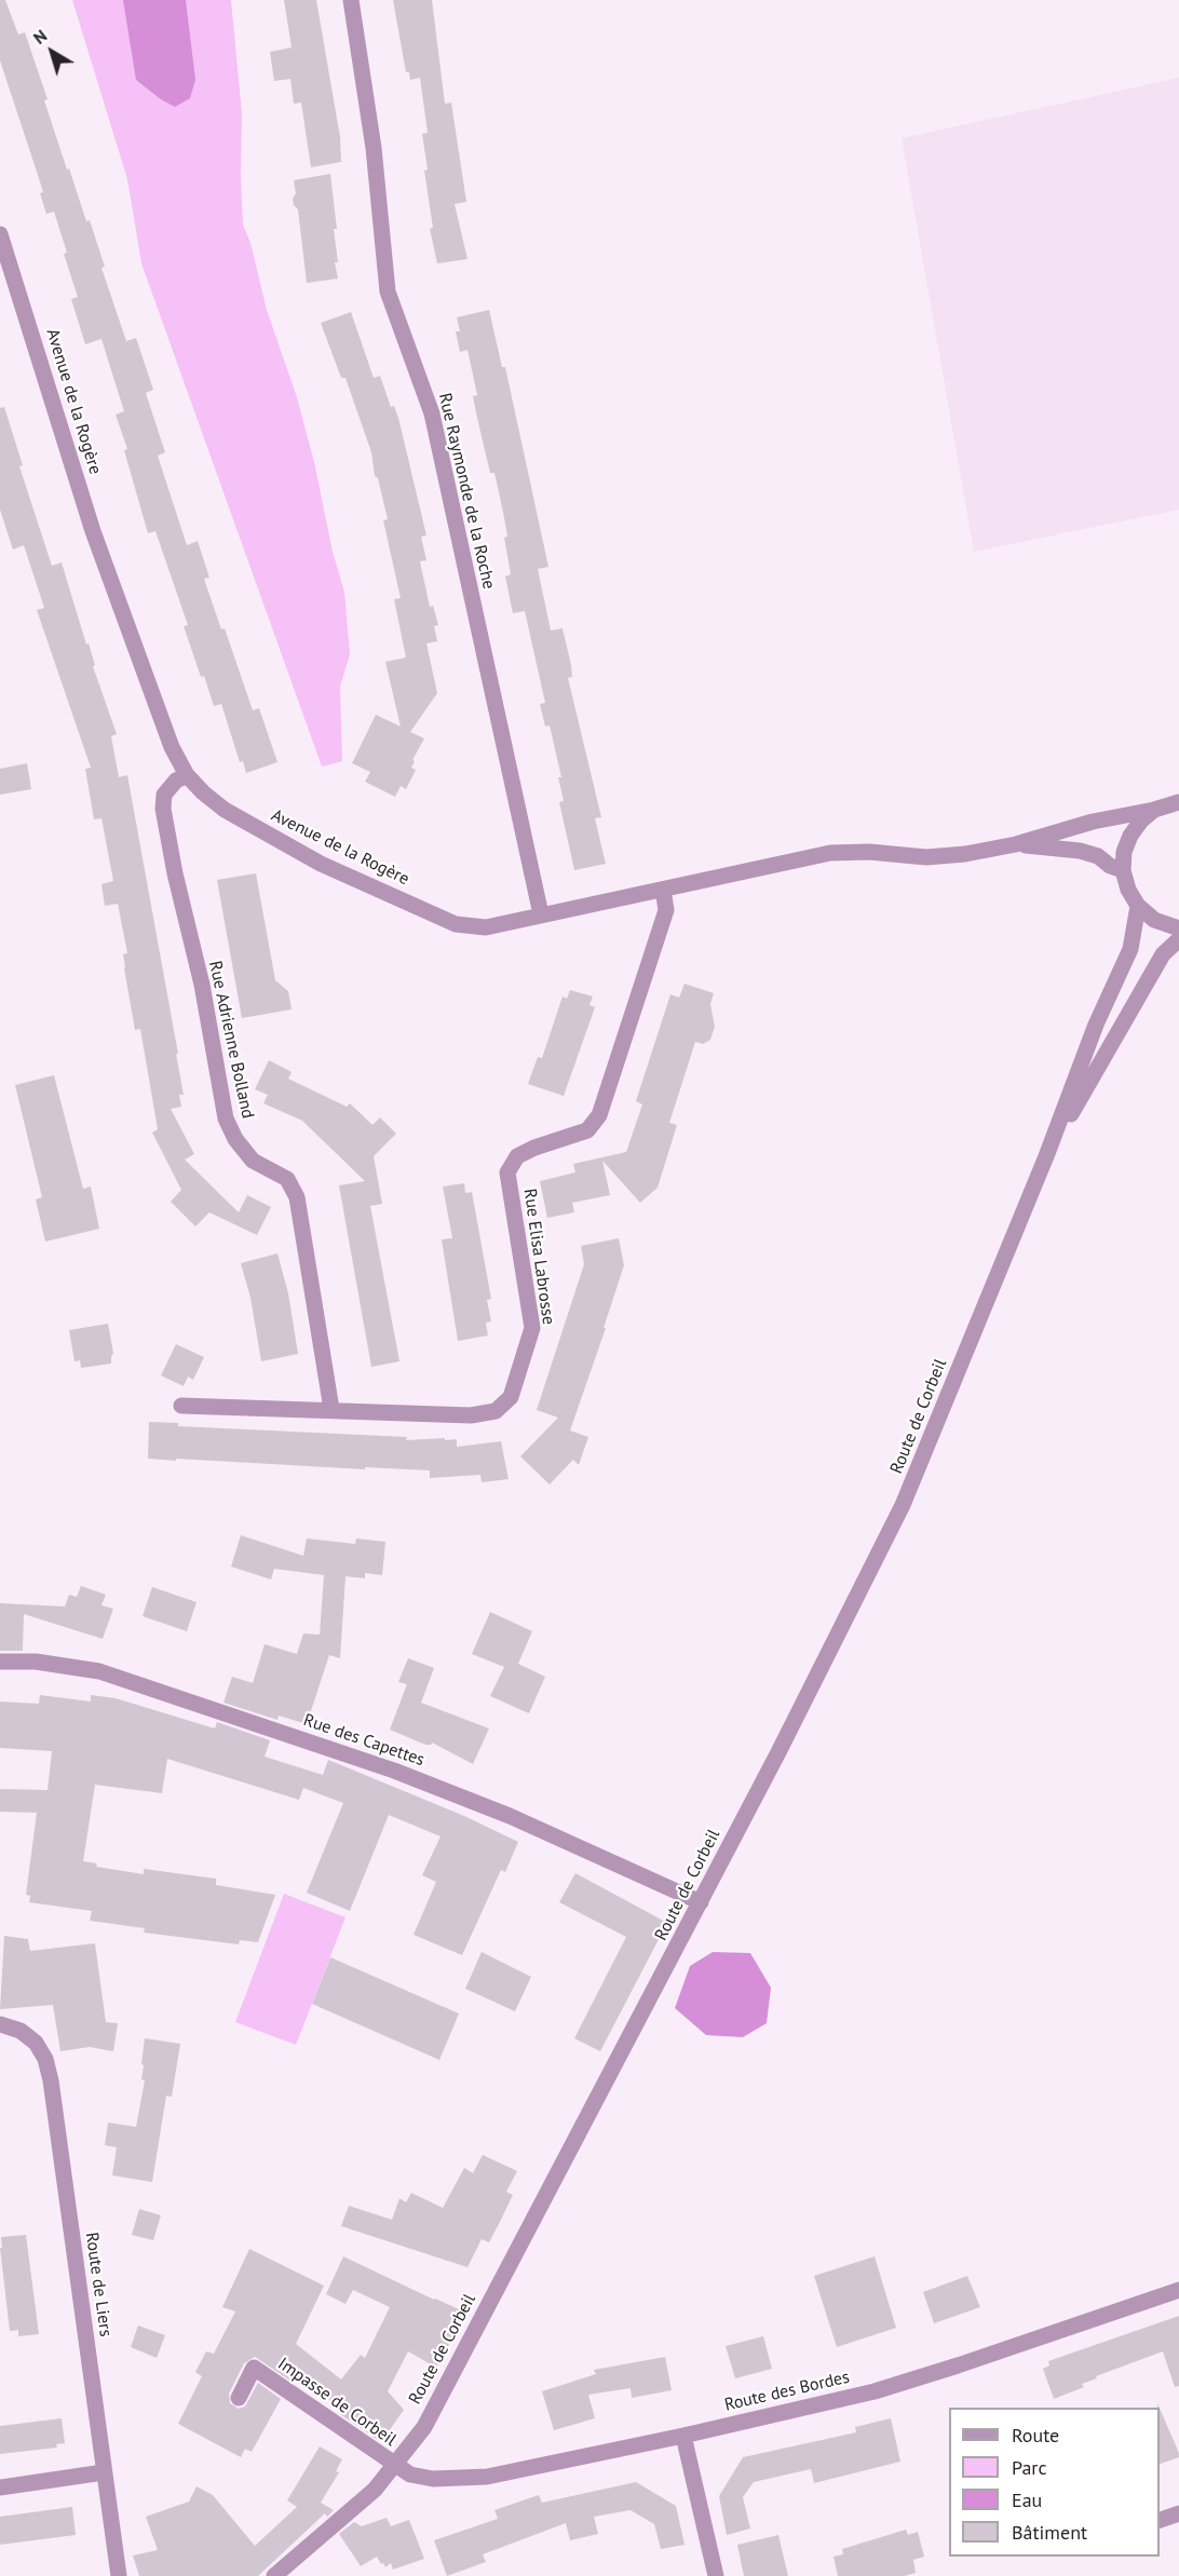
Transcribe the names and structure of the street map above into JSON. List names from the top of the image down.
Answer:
{
  "streets": {
    "street": [
      "Avenue de la Rogère",
      "Rue Raymonde de la Roche",
      "Rue Adrienne Bolland",
      "Rue Elisa Labrosse",
      "Route de Corbeil",
      "Rue des Capettes",
      "Route de Liers",
      "Route des Bordes",
      "Impasse de Corbeil"
    ]
  },
  "crossings": [
    ["Avenue de la Rogère", "Rue Raymonde de la Roche"],
    ["Avenue de la Rogère", "Rue Adrienne Bolland"],
    ["Avenue de la Rogère", "Rue Elisa Labrosse"],
    ["Rue Adrienne Bolland", "Rue Elisa Labrosse"],
    ["Route de Corbeil", "Rue des Capettes"],
    ["Route de Corbeil", "Route des Bordes"],
    ["Route de Corbeil", "Impasse de Corbeil"],
    ["Route des Bordes", "Impasse de Corbeil"]
  ],
  "legend": [
    "Route",
    "Parc",
    "Eau",
    "Bâtiment"
  ],
  "north": "top left"
}
